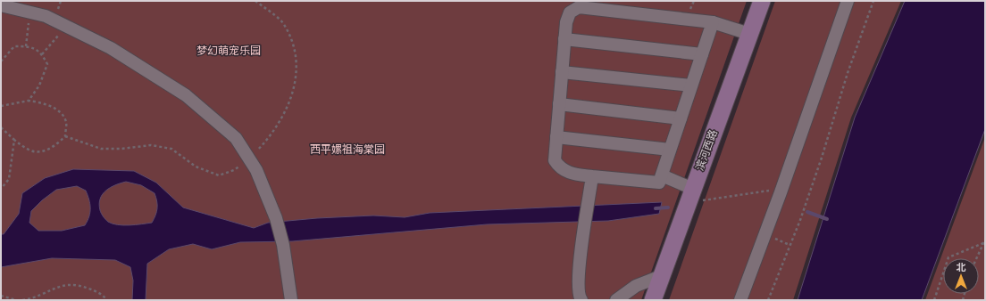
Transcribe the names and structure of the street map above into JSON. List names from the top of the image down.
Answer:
{
  "streets": {
    "street": ["滨河西路"]
  },
  "parks": ["梦幻萌宠乐园", "西平嫘祖海棠园"],
  "north": "top"
}
